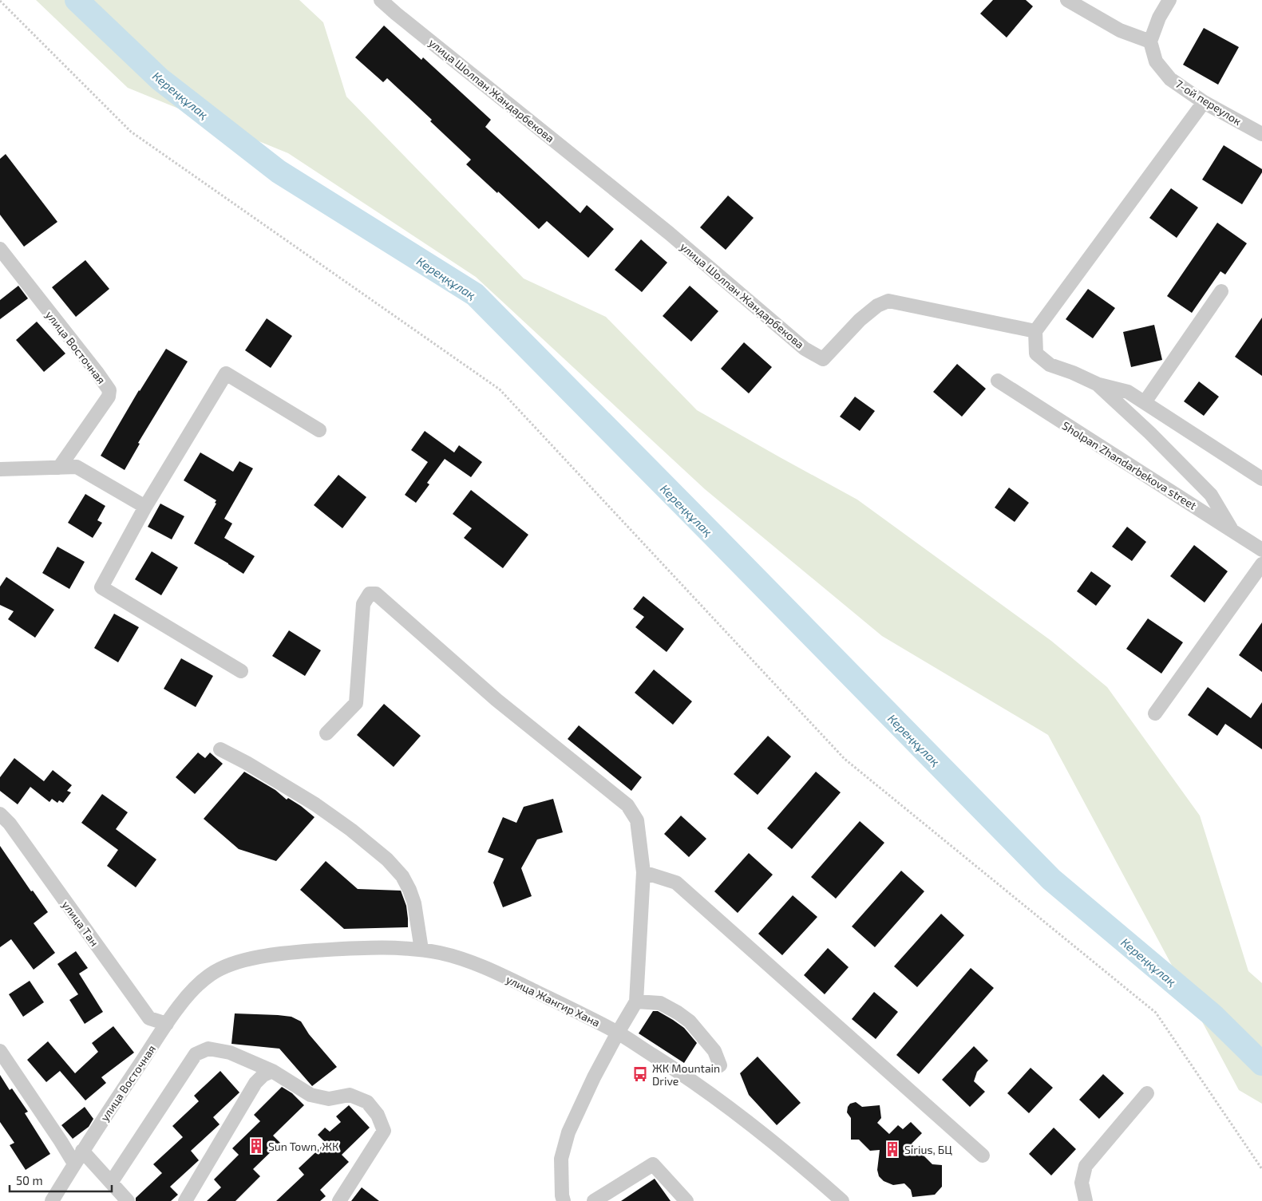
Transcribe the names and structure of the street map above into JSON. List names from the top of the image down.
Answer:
{
  "streets": {
    "street": [
      "улица Шолпан Жандарбекова",
      "7-ой переулок",
      "улица Восточная",
      "Sholpan Zhandarbekova street",
      "улица Тан",
      "улица Жангир Хана"
    ]
  },
  "crossings": [
    ["улица Восточная", "улица Тан"],
    ["улица Восточная", "улица Жангир Хана"]
  ],
  "water": ["Кереңқұлақ"],
  "places": {
    "bus stop": ["ЖК Mountain Drive"],
    "building": ["Sun Town, ЖК", "Sirius, БЦ"]
  },
  "scale_bar": "50 m"
}
